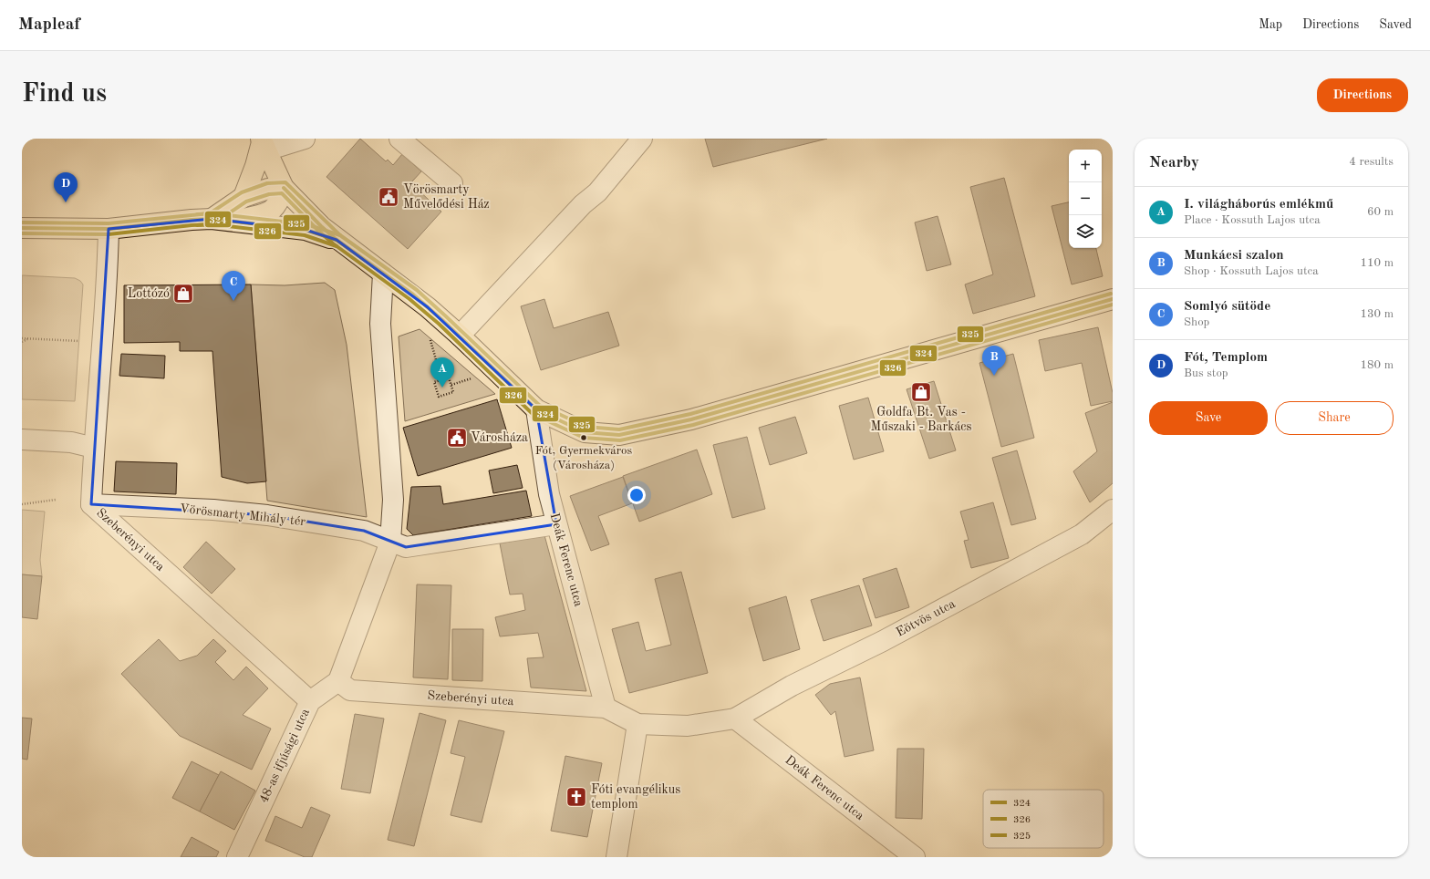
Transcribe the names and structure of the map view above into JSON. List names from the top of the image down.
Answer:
{
  "streets": {
    "street": [
      "Vörösmarty Mihály tér",
      "Szeberényi utca",
      "Deák Ferenc utca",
      "Eötvös utca",
      "48-as ifjúsági utca"
    ]
  },
  "crossings": [
    ["Vörösmarty Mihály tér", "Szeberényi utca"],
    ["Vörösmarty Mihály tér", "Deák Ferenc utca"],
    ["Szeberényi utca", "Deák Ferenc utca"],
    ["Szeberényi utca", "48-as ifjúsági utca"],
    ["Deák Ferenc utca", "Eötvös utca"]
  ],
  "places": {
    "public building": ["Vörösmarty Művelődési Ház", "Városháza"],
    "shop": ["Lottózó", "Goldfa Bt. Vas - Műszaki - Barkács"],
    "other": ["Fót, Gyermekváros (Városháza)"],
    "church": ["Fóti evangélikus templom"]
  },
  "lines": ["transit line 325", "transit line 324", "transit line 326"],
  "legend": ["324", "326", "325"],
  "page": {
    "header": "Mapleaf",
    "nav": ["Map", "Directions", "Saved"],
    "buttons": [
      "Directions",
      ["Save", "Share"]
    ],
    "title": "Find us",
    "heading": ["Nearby", "4 results"],
    "map_buttons": ["+", "−"],
    "pins": [
      "D",
      "C",
      "B",
      "A"
    ],
    "list": [
      {
        "mark": "A",
        "name": "I. világháborús emlékmű",
        "note": "Place · Kossuth Lajos utca",
        "value": "60 m"
      },
      {
        "mark": "B",
        "name": "Munkácsi szalon",
        "note": "Shop · Kossuth Lajos utca",
        "value": "110 m"
      },
      {
        "mark": "C",
        "name": "Somlyó sütöde",
        "note": "Shop",
        "value": "130 m"
      },
      {
        "mark": "D",
        "name": "Fót, Templom",
        "note": "Bus stop",
        "value": "180 m"
      }
    ]
  }
}
